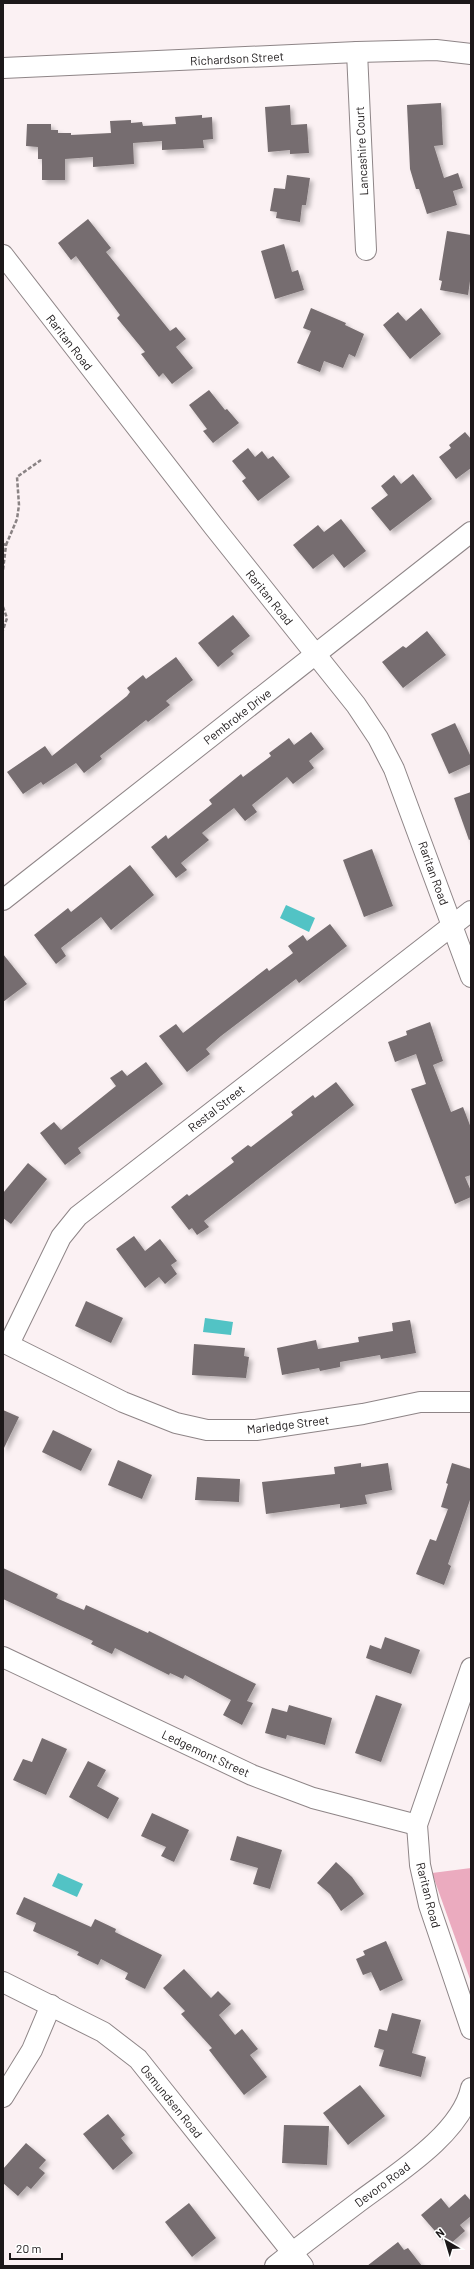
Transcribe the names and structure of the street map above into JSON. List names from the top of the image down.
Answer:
{
  "streets": {
    "street": [
      "Richardson Street",
      "Lancashire Court",
      "Raritan Road",
      "Pembroke Drive",
      "Restal Street",
      "Marledge Street",
      "Ledgemont Street",
      "Osmundsen Road",
      "Devoro Road"
    ]
  },
  "crossings": [
    ["Richardson Street", "Lancashire Court"],
    ["Raritan Road", "Pembroke Drive"],
    ["Raritan Road", "Restal Street"],
    ["Raritan Road", "Ledgemont Street"],
    ["Restal Street", "Marledge Street"],
    ["Osmundsen Road", "Devoro Road"]
  ],
  "scale_bar": "20 m",
  "north": "top left"
}
